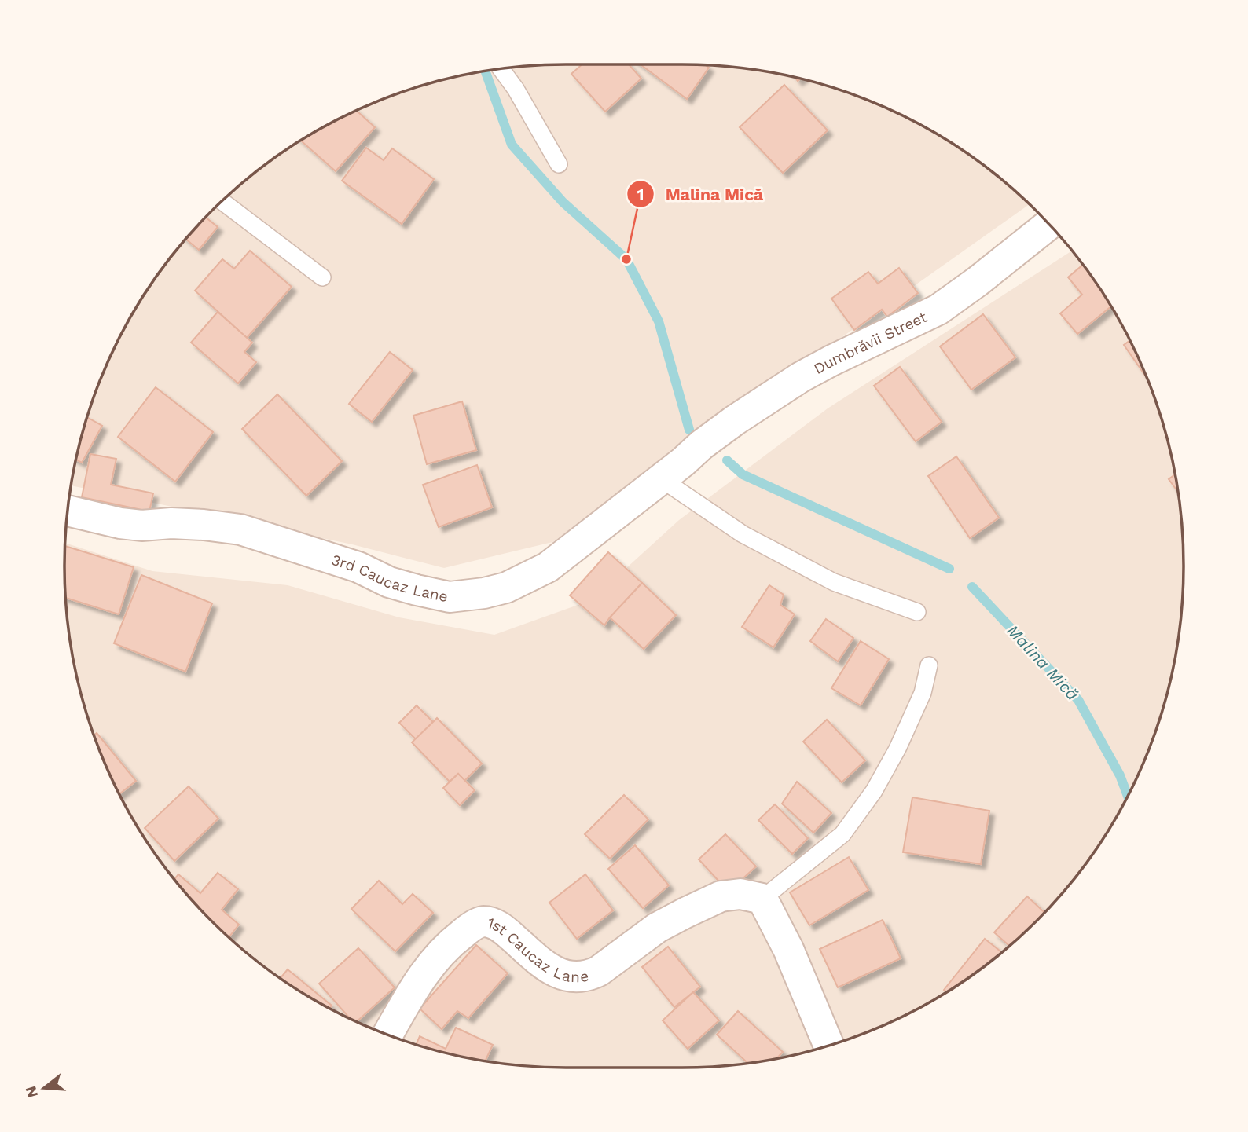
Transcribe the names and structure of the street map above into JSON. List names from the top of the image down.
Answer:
{
  "streets": {
    "street": ["Dumbrăvii Street", "3rd Caucaz Lane", "1st Caucaz Lane"]
  },
  "crossings": [
    ["Dumbrăvii Street", "3rd Caucaz Lane"]
  ],
  "water": ["Malina Mică"],
  "places": ["Malina Mică"],
  "north": "left"
}
